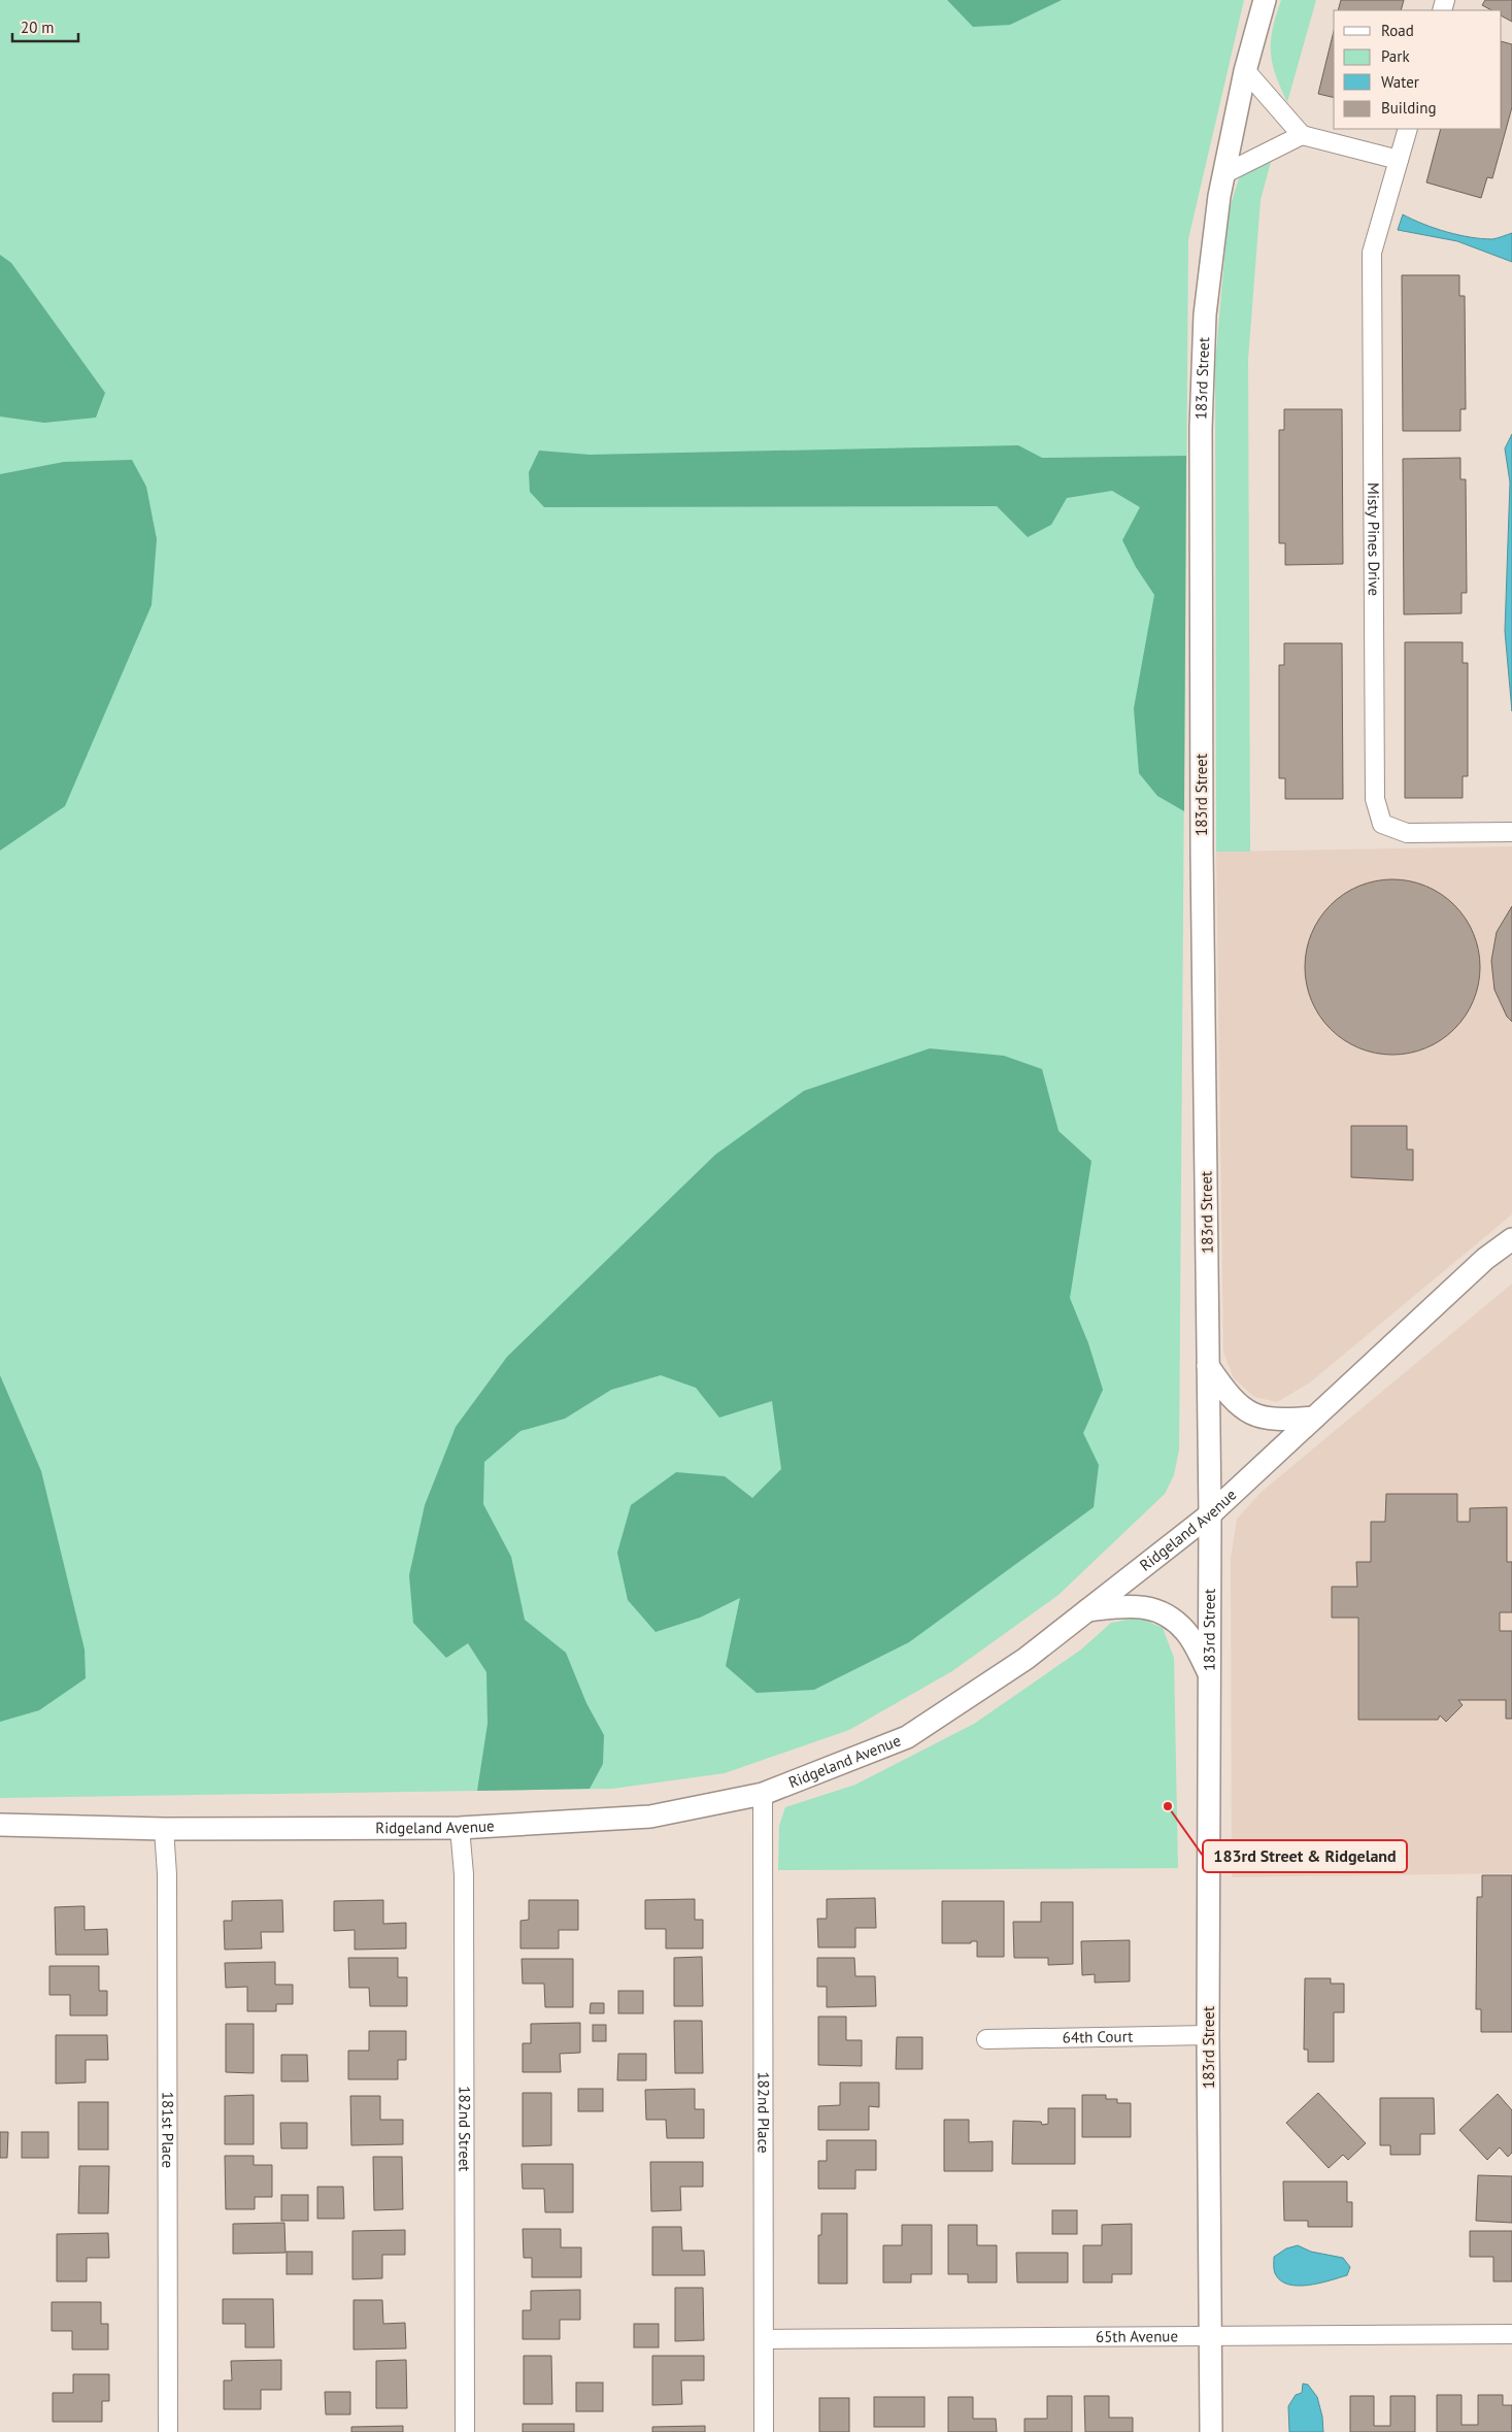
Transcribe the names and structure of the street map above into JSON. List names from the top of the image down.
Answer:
{
  "streets": {
    "street": [
      "183rd Street",
      "Misty Pines Drive",
      "Ridgeland Avenue",
      "64th Court",
      "182nd Place",
      "181st Place",
      "182nd Street",
      "65th Avenue"
    ]
  },
  "crossings": [
    ["183rd Street", "Ridgeland Avenue"],
    ["183rd Street", "64th Court"],
    ["183rd Street", "65th Avenue"],
    ["Ridgeland Avenue", "182nd Place"],
    ["Ridgeland Avenue", "181st Place"],
    ["Ridgeland Avenue", "182nd Street"],
    ["182nd Place", "65th Avenue"]
  ],
  "places": ["183rd Street & Ridgeland"],
  "legend": [
    "Road",
    "Park",
    "Water",
    "Building"
  ],
  "scale_bar": "20 m"
}
